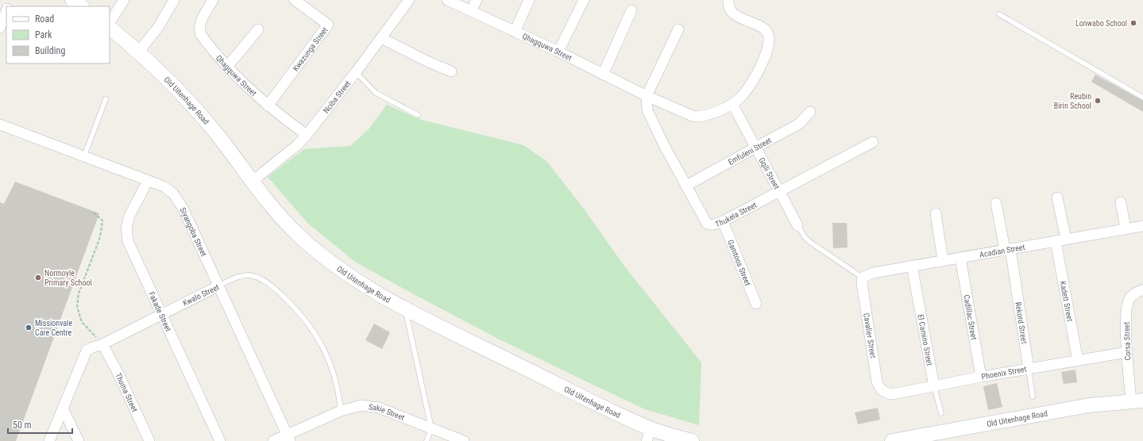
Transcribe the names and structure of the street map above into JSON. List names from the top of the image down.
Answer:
{
  "streets": {
    "street": [
      "Qhagquwa Street",
      "Kwazunga Street",
      "Nciba Street",
      "Old Uitenhage Road",
      "Emfuleni Street",
      "Gqili Street",
      "Thukela Street",
      "Siyangoba Street",
      "Acadian Street",
      "Gamtoos Street",
      "Kwalo Street",
      "Kadett Street",
      "Fakade Street",
      "Cadillac Street",
      "Rekord Street",
      "Cavalier Street",
      "El Camino Street",
      "Corsa Street",
      "Phoenix Street",
      "Thuma Street",
      "Sakie Street"
    ]
  },
  "crossings": [
    ["Qhagquwa Street", "Kwazunga Street"],
    ["Qhagquwa Street", "Nciba Street"],
    ["Qhagquwa Street", "Thukela Street"],
    ["Nciba Street", "Old Uitenhage Road"],
    ["Old Uitenhage Road", "Corsa Street"],
    ["Emfuleni Street", "Gqili Street"],
    ["Emfuleni Street", "Thukela Street"],
    ["Gqili Street", "Thukela Street"],
    ["Thukela Street", "Gamtoos Street"],
    ["Siyangoba Street", "Kwalo Street"],
    ["Siyangoba Street", "Fakade Street"],
    ["Siyangoba Street", "Sakie Street"],
    ["Acadian Street", "Kadett Street"],
    ["Acadian Street", "Cadillac Street"],
    ["Acadian Street", "Rekord Street"],
    ["Acadian Street", "Cavalier Street"],
    ["Acadian Street", "El Camino Street"],
    ["Kwalo Street", "Fakade Street"],
    ["Kwalo Street", "Thuma Street"],
    ["Kwalo Street", "Sakie Street"],
    ["Kadett Street", "Phoenix Street"],
    ["Cadillac Street", "Phoenix Street"],
    ["Rekord Street", "Phoenix Street"],
    ["Cavalier Street", "Phoenix Street"],
    ["El Camino Street", "Phoenix Street"],
    ["Corsa Street", "Phoenix Street"]
  ],
  "places": [
    "Lonwabo School",
    "Reubin Birin School",
    "Normoyle Primary School",
    "Missionvale Care Centre"
  ],
  "legend": ["Road", "Park", "Building"],
  "scale_bar": "50 m"
}
